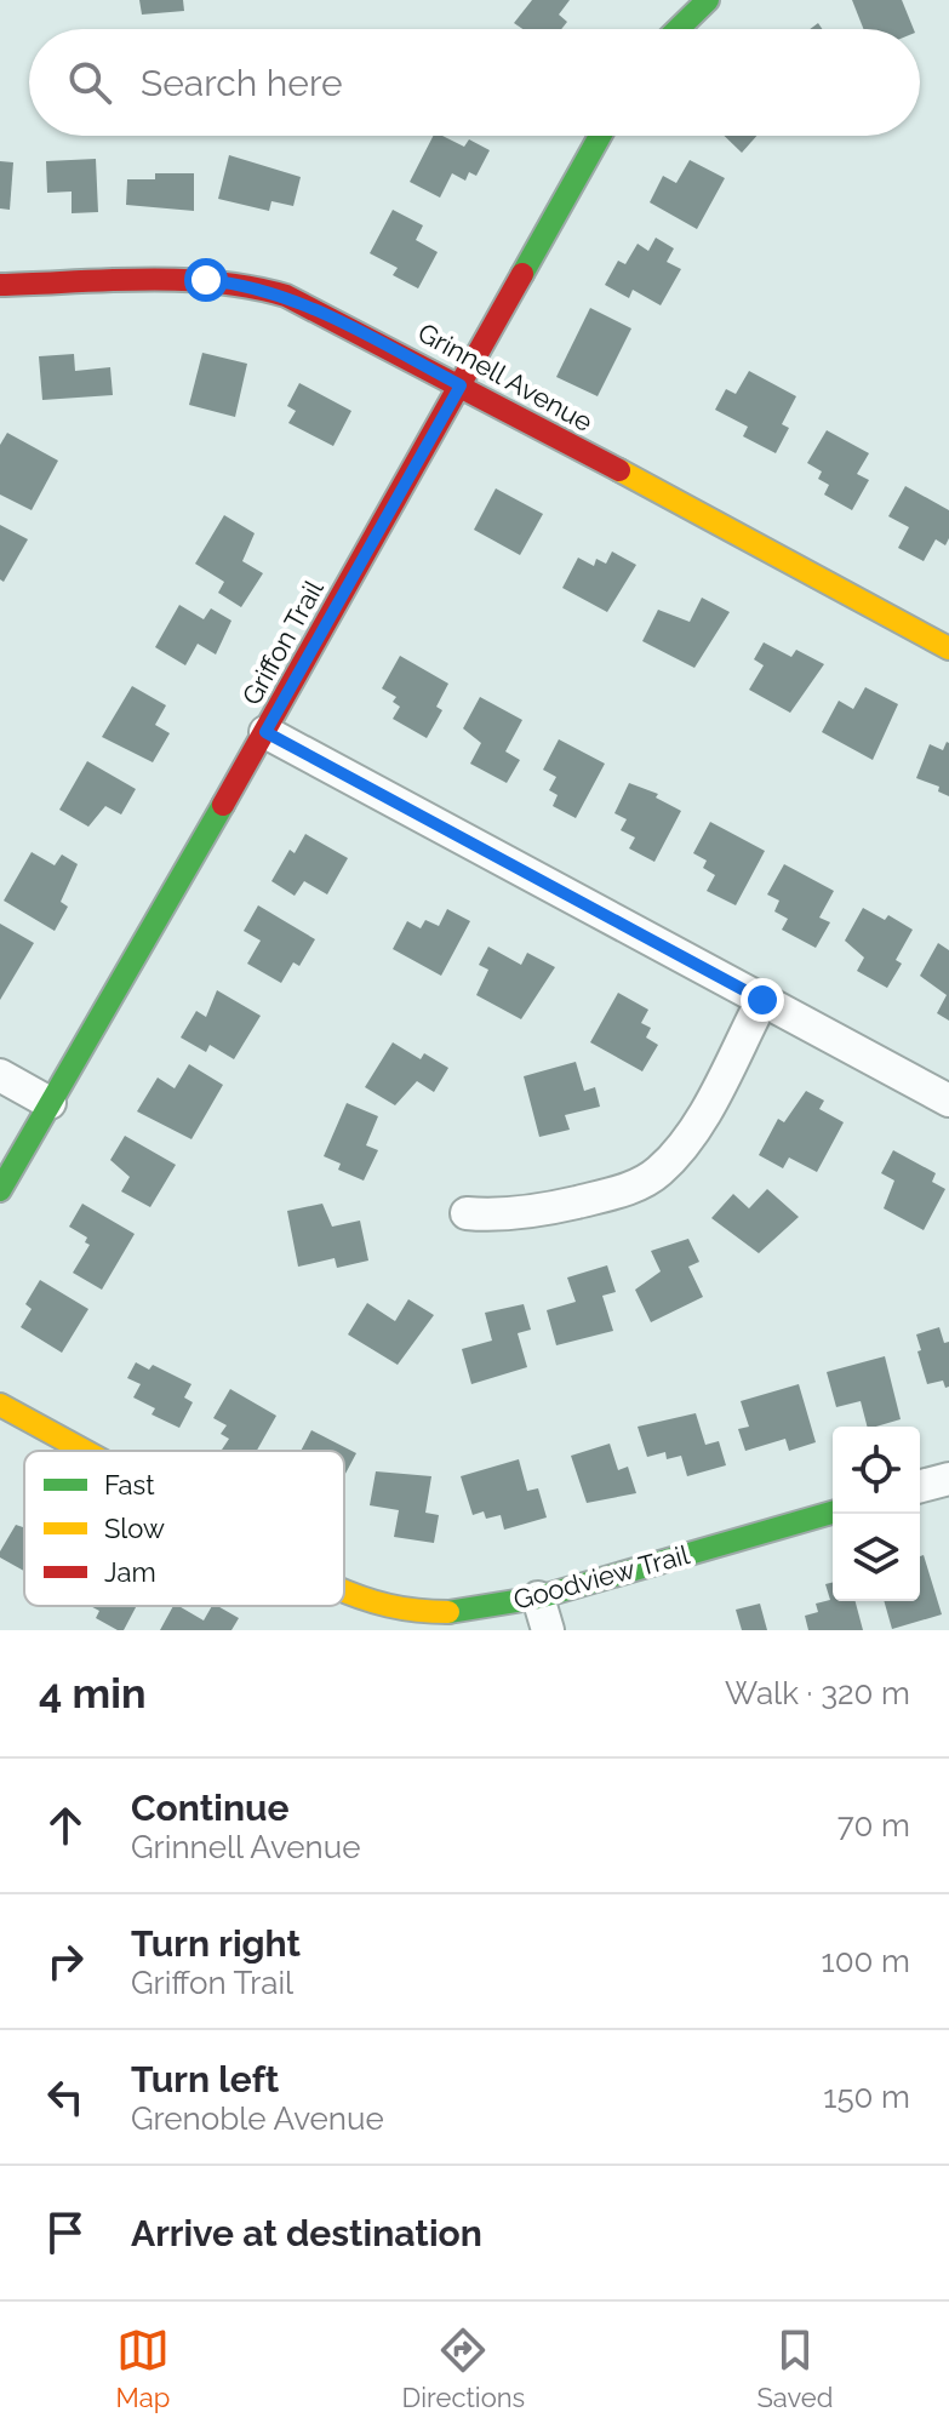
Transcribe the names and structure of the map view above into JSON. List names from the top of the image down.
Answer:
{
  "streets": {
    "street": ["Grinnell Avenue", "Griffon Trail", "Goodview Trail"]
  },
  "crossings": [
    ["Grinnell Avenue", "Griffon Trail"]
  ],
  "legend": ["Fast", "Slow", "Jam"],
  "page": {
    "search": "Search here",
    "heading": ["4 min", "Walk · 320 m"],
    "list": [
      ["Continue", "Grinnell Avenue", "70 m"],
      ["Turn right", "Griffon Trail", "100 m"],
      ["Turn left", "Grenoble Avenue", "150 m"],
      "Arrive at destination"
    ],
    "nav": ["Map", "Directions", "Saved"]
  }
}
